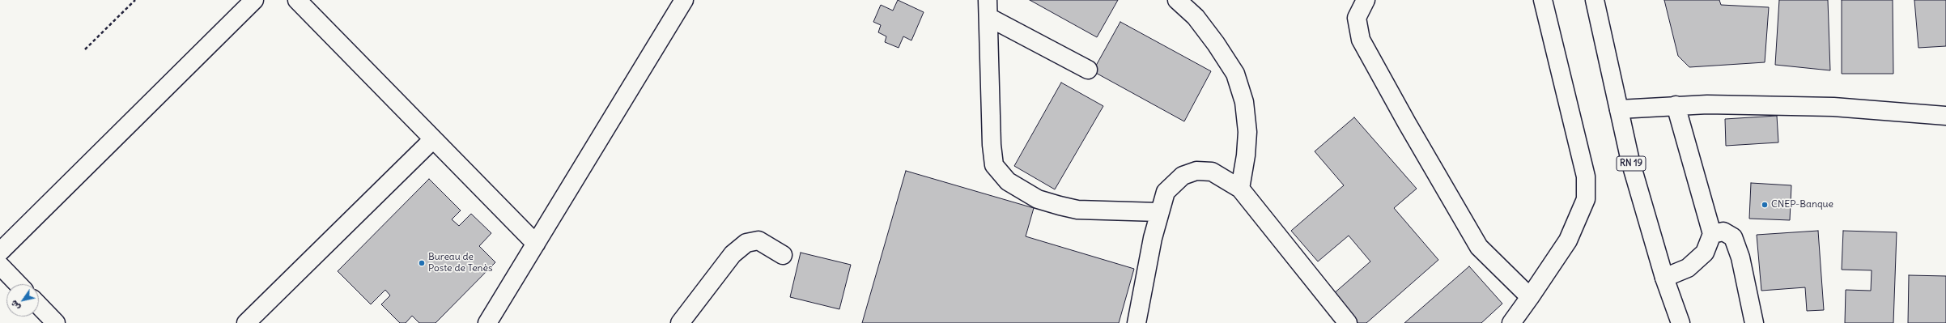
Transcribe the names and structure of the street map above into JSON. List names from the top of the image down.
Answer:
{
  "streets": {
    "street": ["RN 19"]
  },
  "places": ["CNEP-Banque", "Bureau de Poste de Tenès"],
  "north": "bottom left"
}
